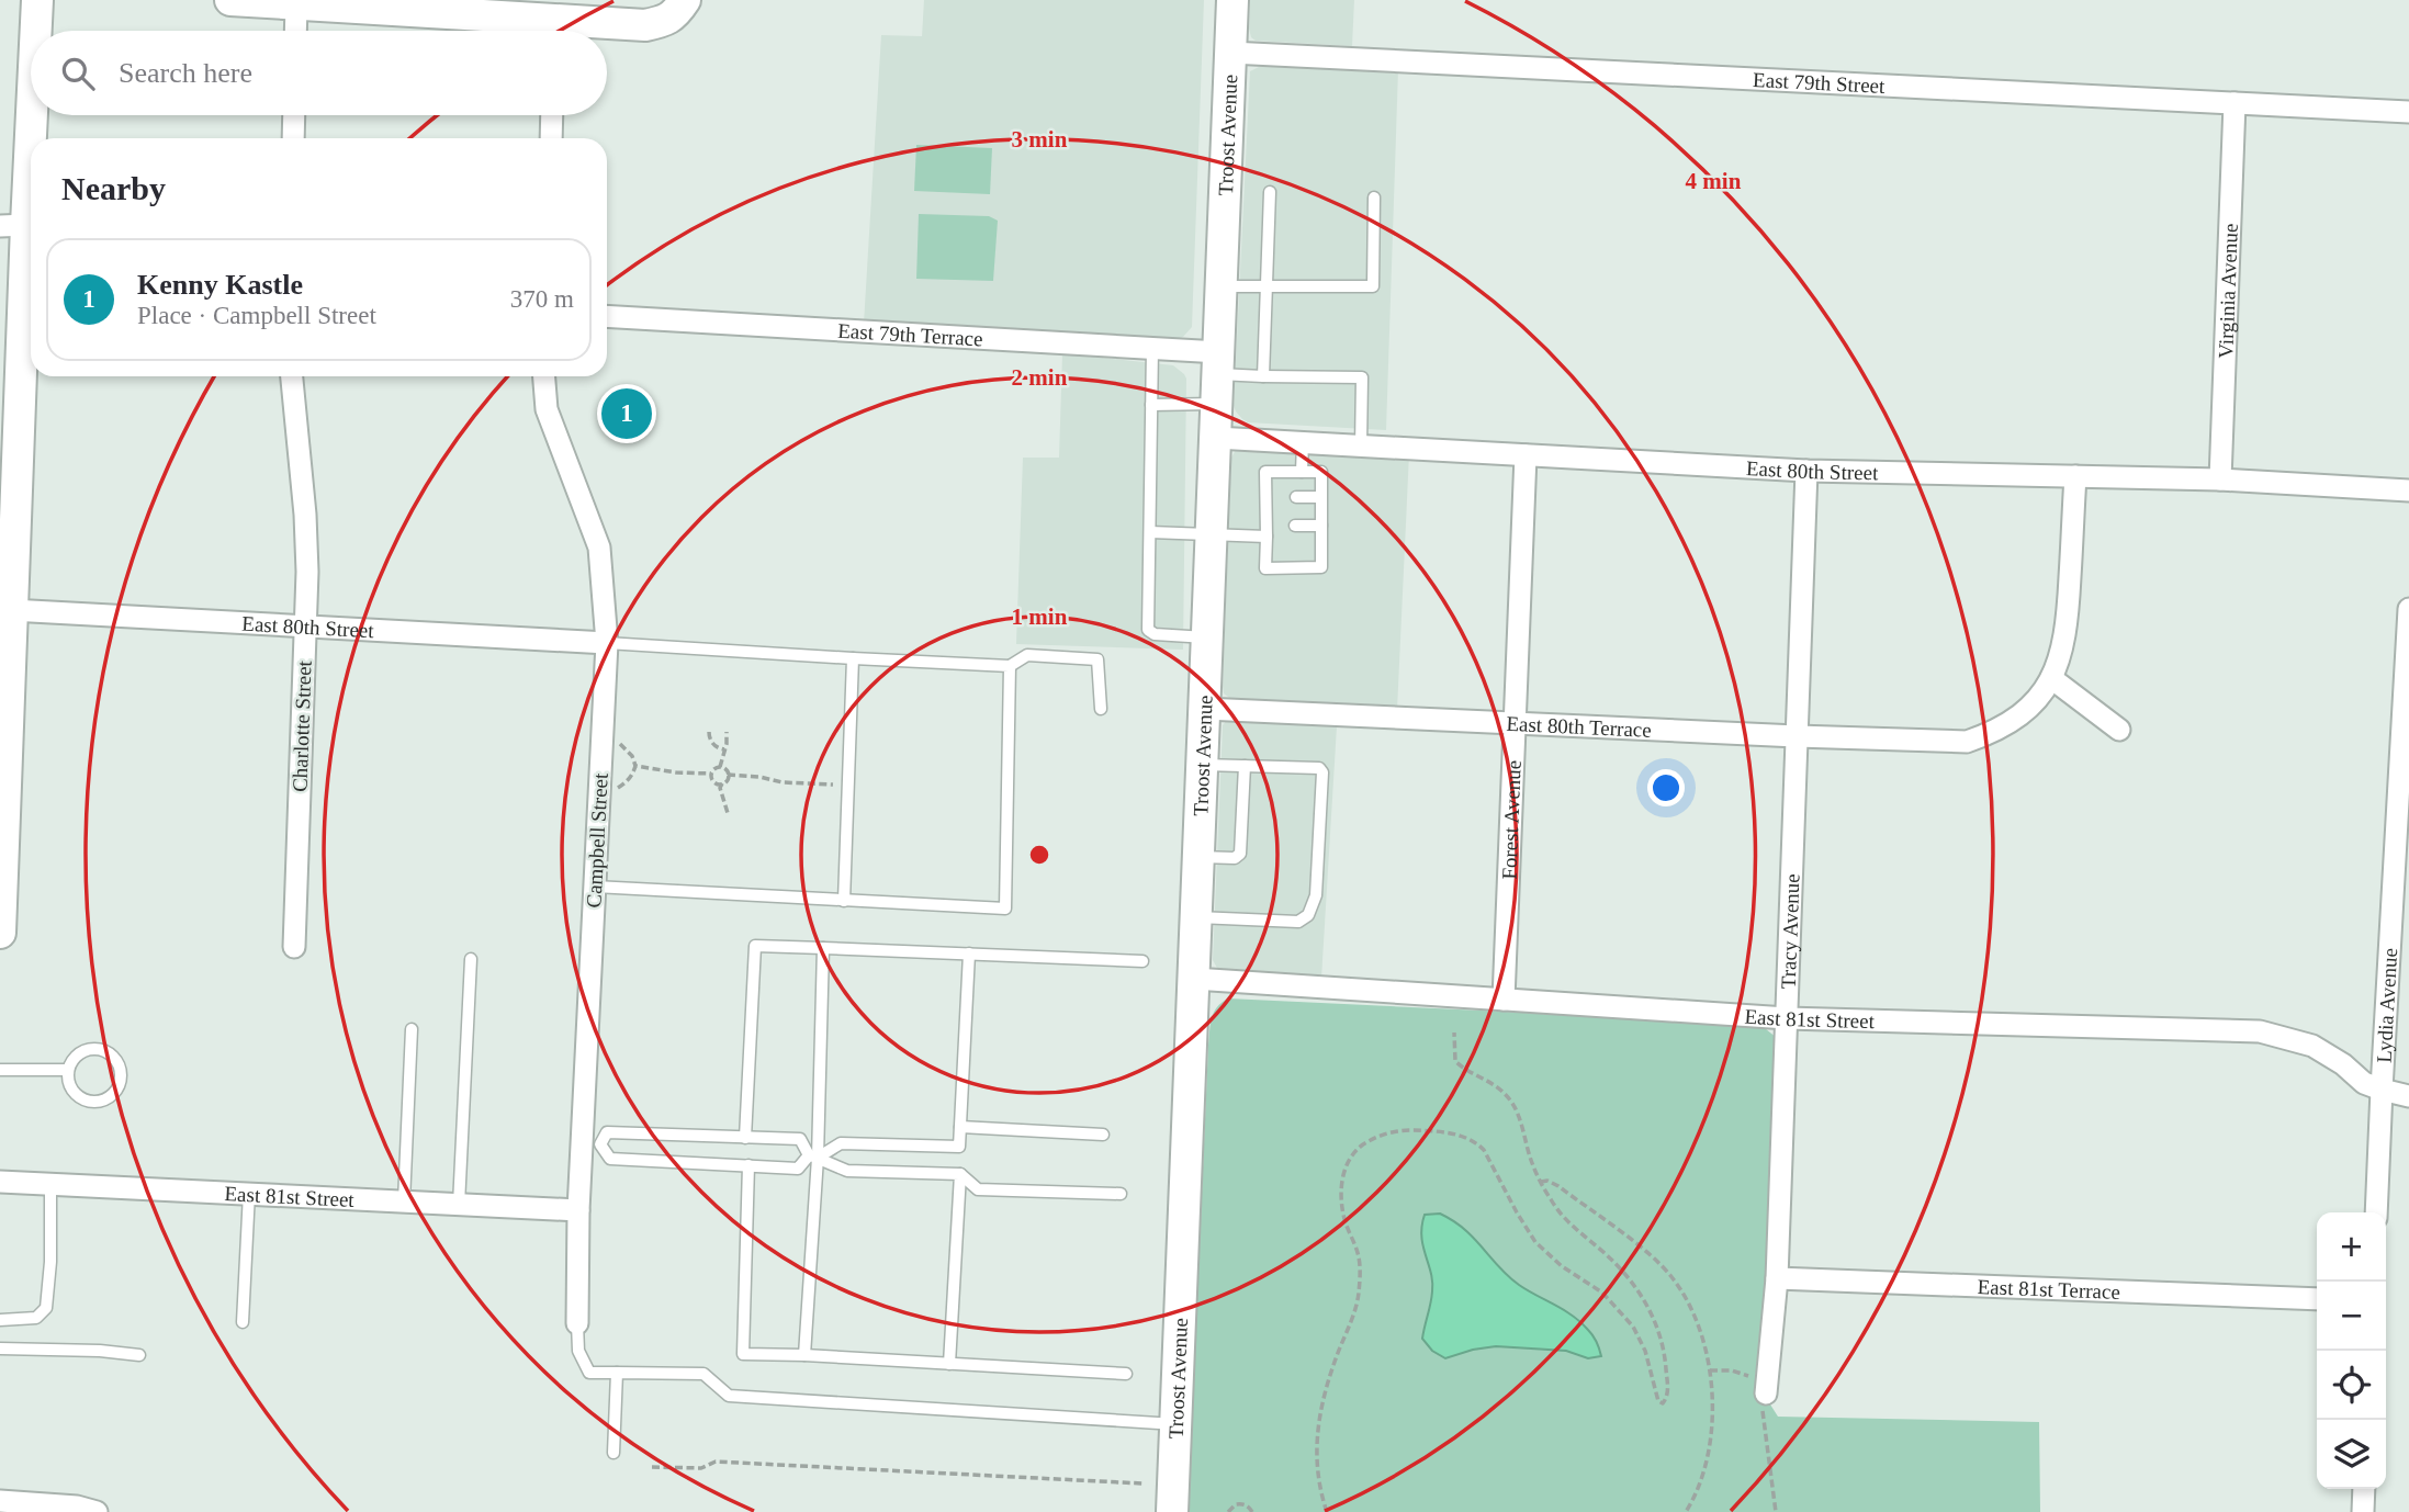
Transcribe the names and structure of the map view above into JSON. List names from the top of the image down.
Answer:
{
  "streets": {
    "main road": ["Troost Avenue"],
    "street": [
      "East 79th Street",
      "Virginia Avenue",
      "East 79th Terrace",
      "East 80th Street",
      "East 80th Terrace",
      "Charlotte Street",
      "Forest Avenue",
      "Campbell Street",
      "Tracy Avenue",
      "Lydia Avenue",
      "East 81st Street",
      "East 81st Terrace"
    ]
  },
  "crossings": [
    ["East 79th Street", "Troost Avenue"],
    ["East 79th Street", "Virginia Avenue"],
    ["Troost Avenue", "East 79th Terrace"],
    ["Troost Avenue", "East 80th Street"],
    ["Troost Avenue", "East 80th Terrace"],
    ["Troost Avenue", "East 81st Street"],
    ["Virginia Avenue", "East 80th Street"],
    ["East 80th Street", "Charlotte Street"],
    ["East 80th Street", "Forest Avenue"],
    ["East 80th Street", "Campbell Street"],
    ["East 80th Street", "Tracy Avenue"],
    ["East 80th Terrace", "Forest Avenue"],
    ["East 80th Terrace", "Tracy Avenue"],
    ["Forest Avenue", "East 81st Street"],
    ["Campbell Street", "East 81st Street"],
    ["Tracy Avenue", "East 81st Street"],
    ["Tracy Avenue", "East 81st Terrace"],
    ["Lydia Avenue", "East 81st Street"]
  ],
  "page": {
    "search": "Search here",
    "heading": "Nearby",
    "list": [
      {
        "mark": "1",
        "name": "Kenny Kastle",
        "note": "Place · Campbell Street",
        "value": "370 m"
      }
    ],
    "pins": "1",
    "map_buttons": ["+", "−"]
  },
  "rings": [
    "3 min",
    "4 min",
    "2 min",
    "1 min"
  ]
}
